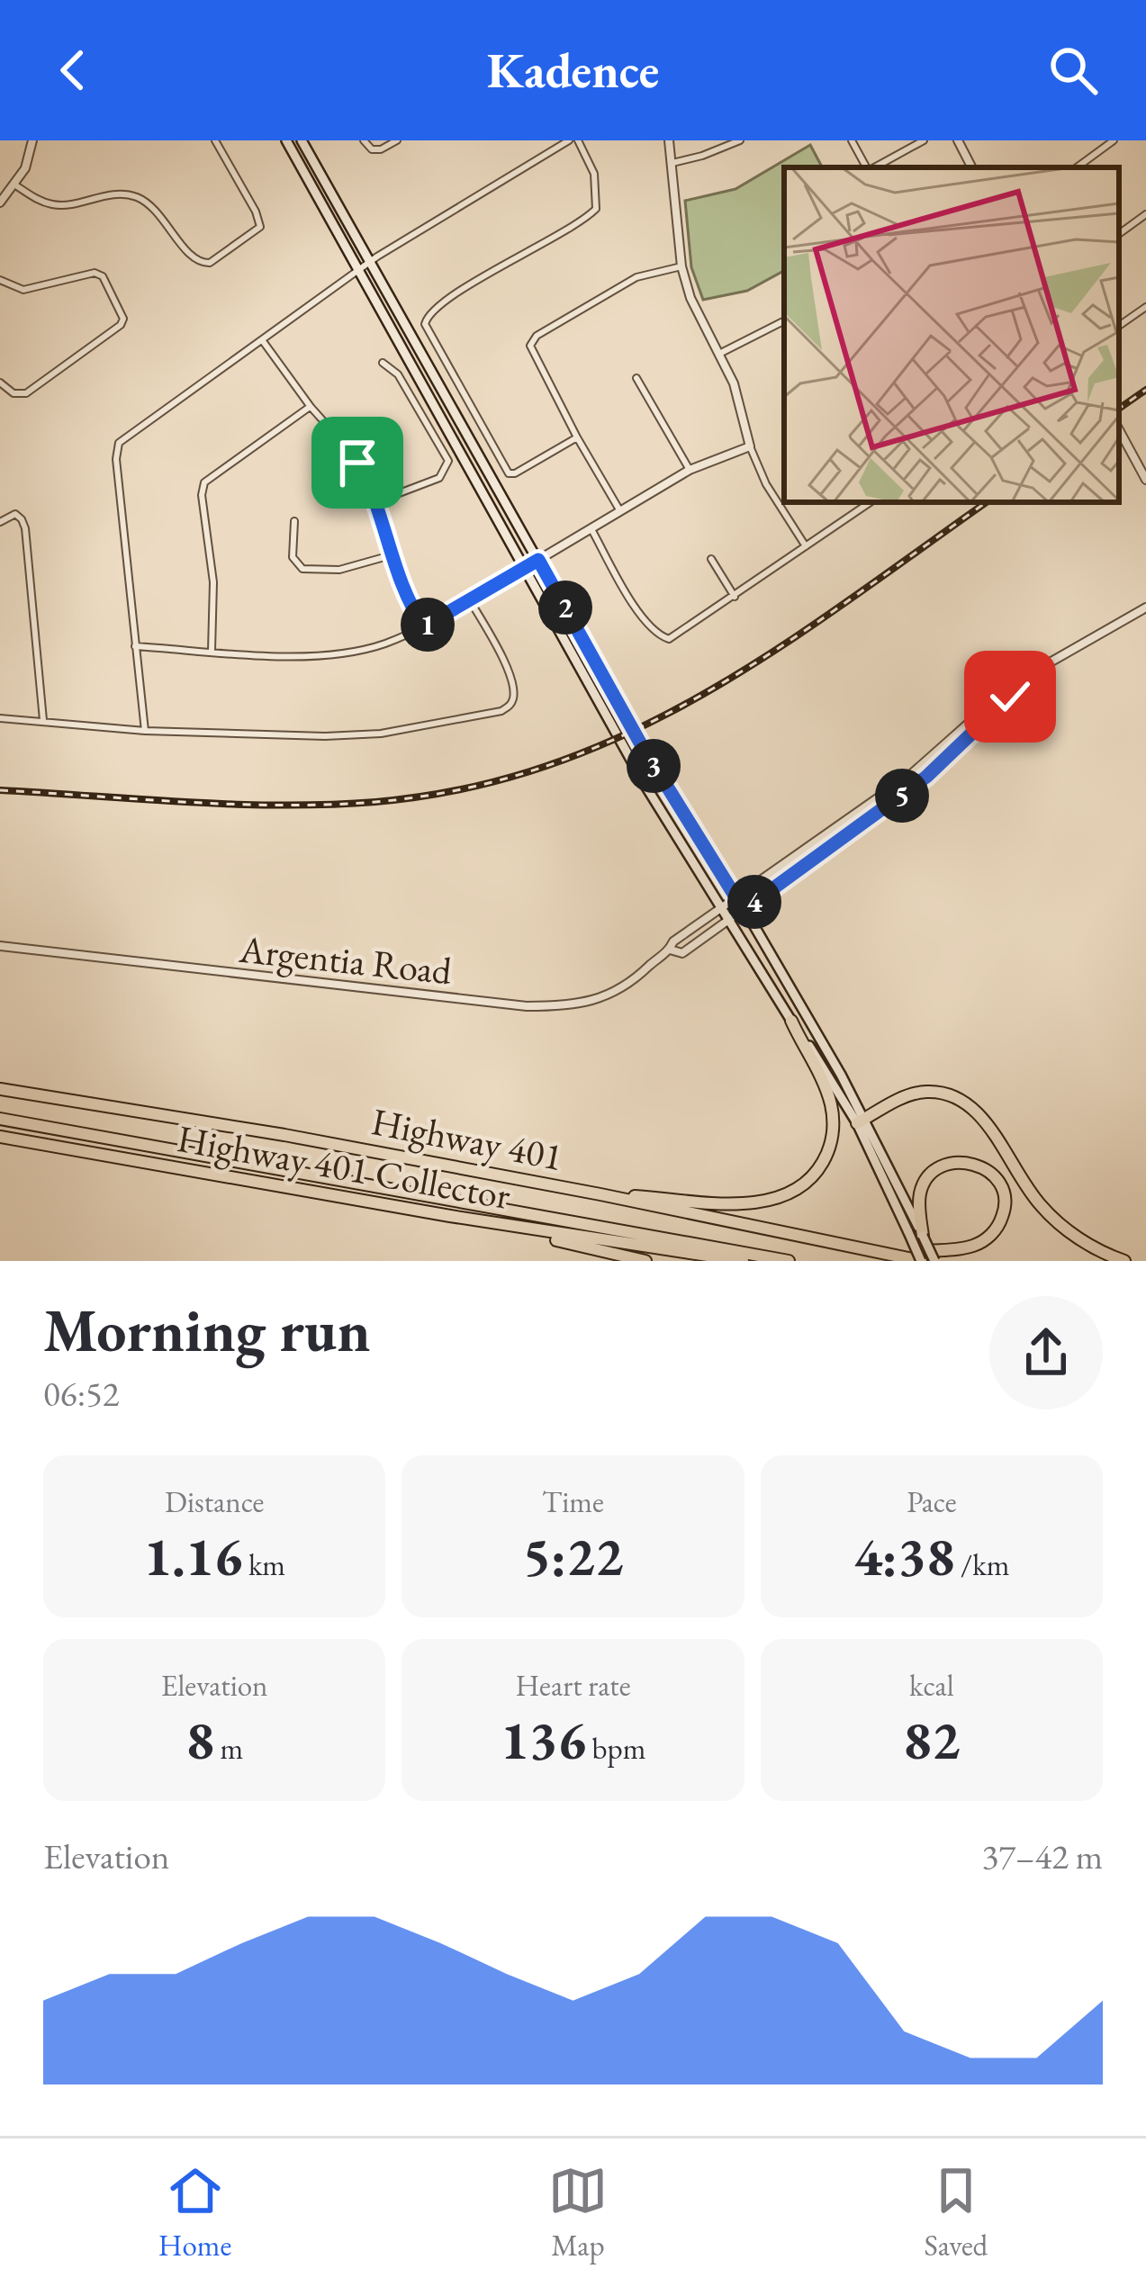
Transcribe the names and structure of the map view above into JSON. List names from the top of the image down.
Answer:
{
  "streets": {
    "highway": ["Highway 401", "Highway 401 Collector"],
    "street": ["Argentia Road"]
  },
  "page": {
    "header": "Kadence",
    "pins": [
      "2",
      "1",
      "3",
      "5",
      "4"
    ],
    "heading": ["Morning run", "06:52"],
    "stats": [
      ["Distance", "1.16 km"],
      ["Time", "5:22"],
      ["Pace", "4:38 /km"],
      ["Elevation", "8 m"],
      ["Heart rate", "136 bpm"],
      ["kcal", "82"]
    ],
    "chart": ["Elevation", "37–42 m"],
    "tabs": ["Home", "Map", "Saved"]
  }
}
